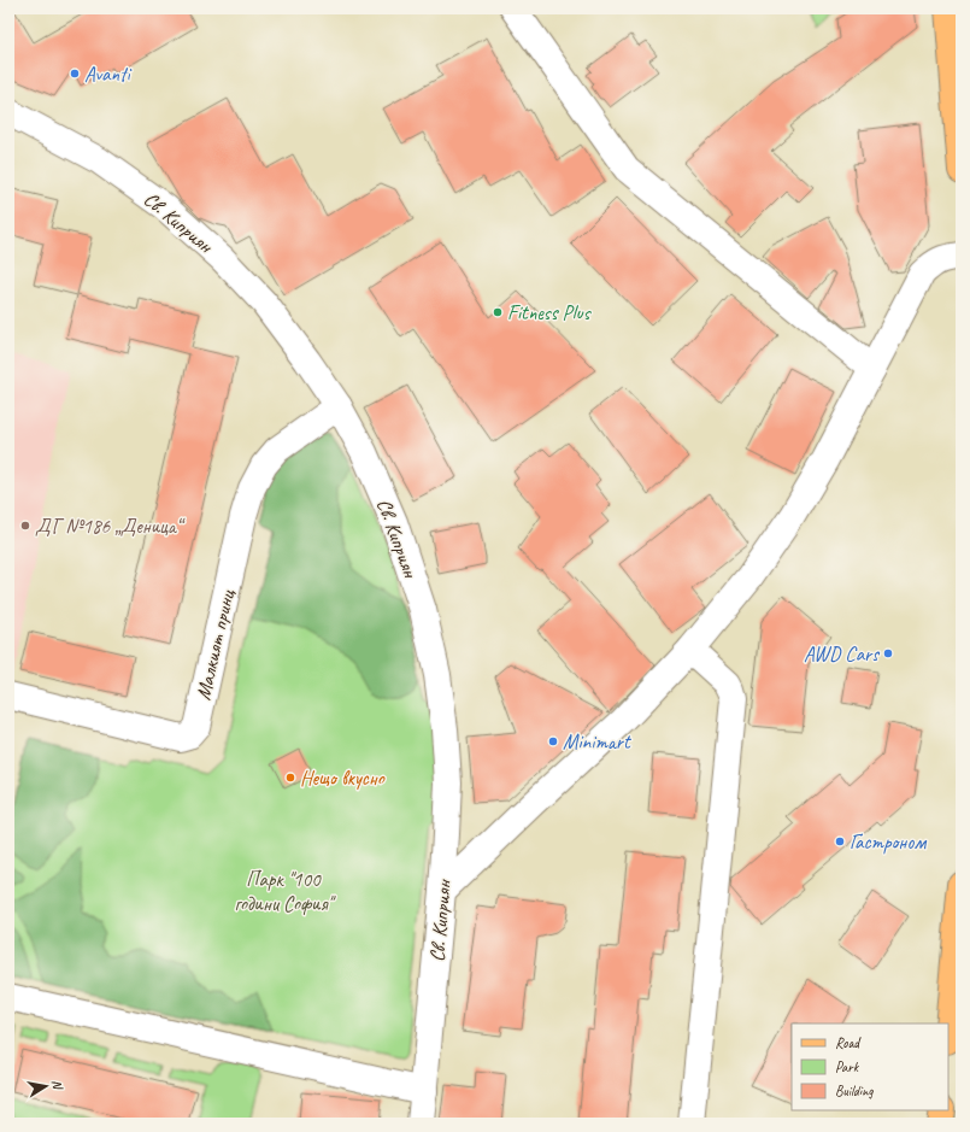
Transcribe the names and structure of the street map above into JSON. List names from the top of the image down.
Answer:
{
  "streets": {
    "street": ["Св. Киприян", "Малкият принц"]
  },
  "crossings": [
    ["Св. Киприян", "Малкият принц"]
  ],
  "parks": ["Парк \"100 години София\""],
  "places": [
    "Avanti",
    "Fitness Plus",
    "ДГ №186 „Деница“",
    "AWD Cars",
    "Minimart",
    "Нещо вкусно",
    "Гастроном"
  ],
  "legend": ["Road", "Park", "Building"],
  "north": "right"
}
